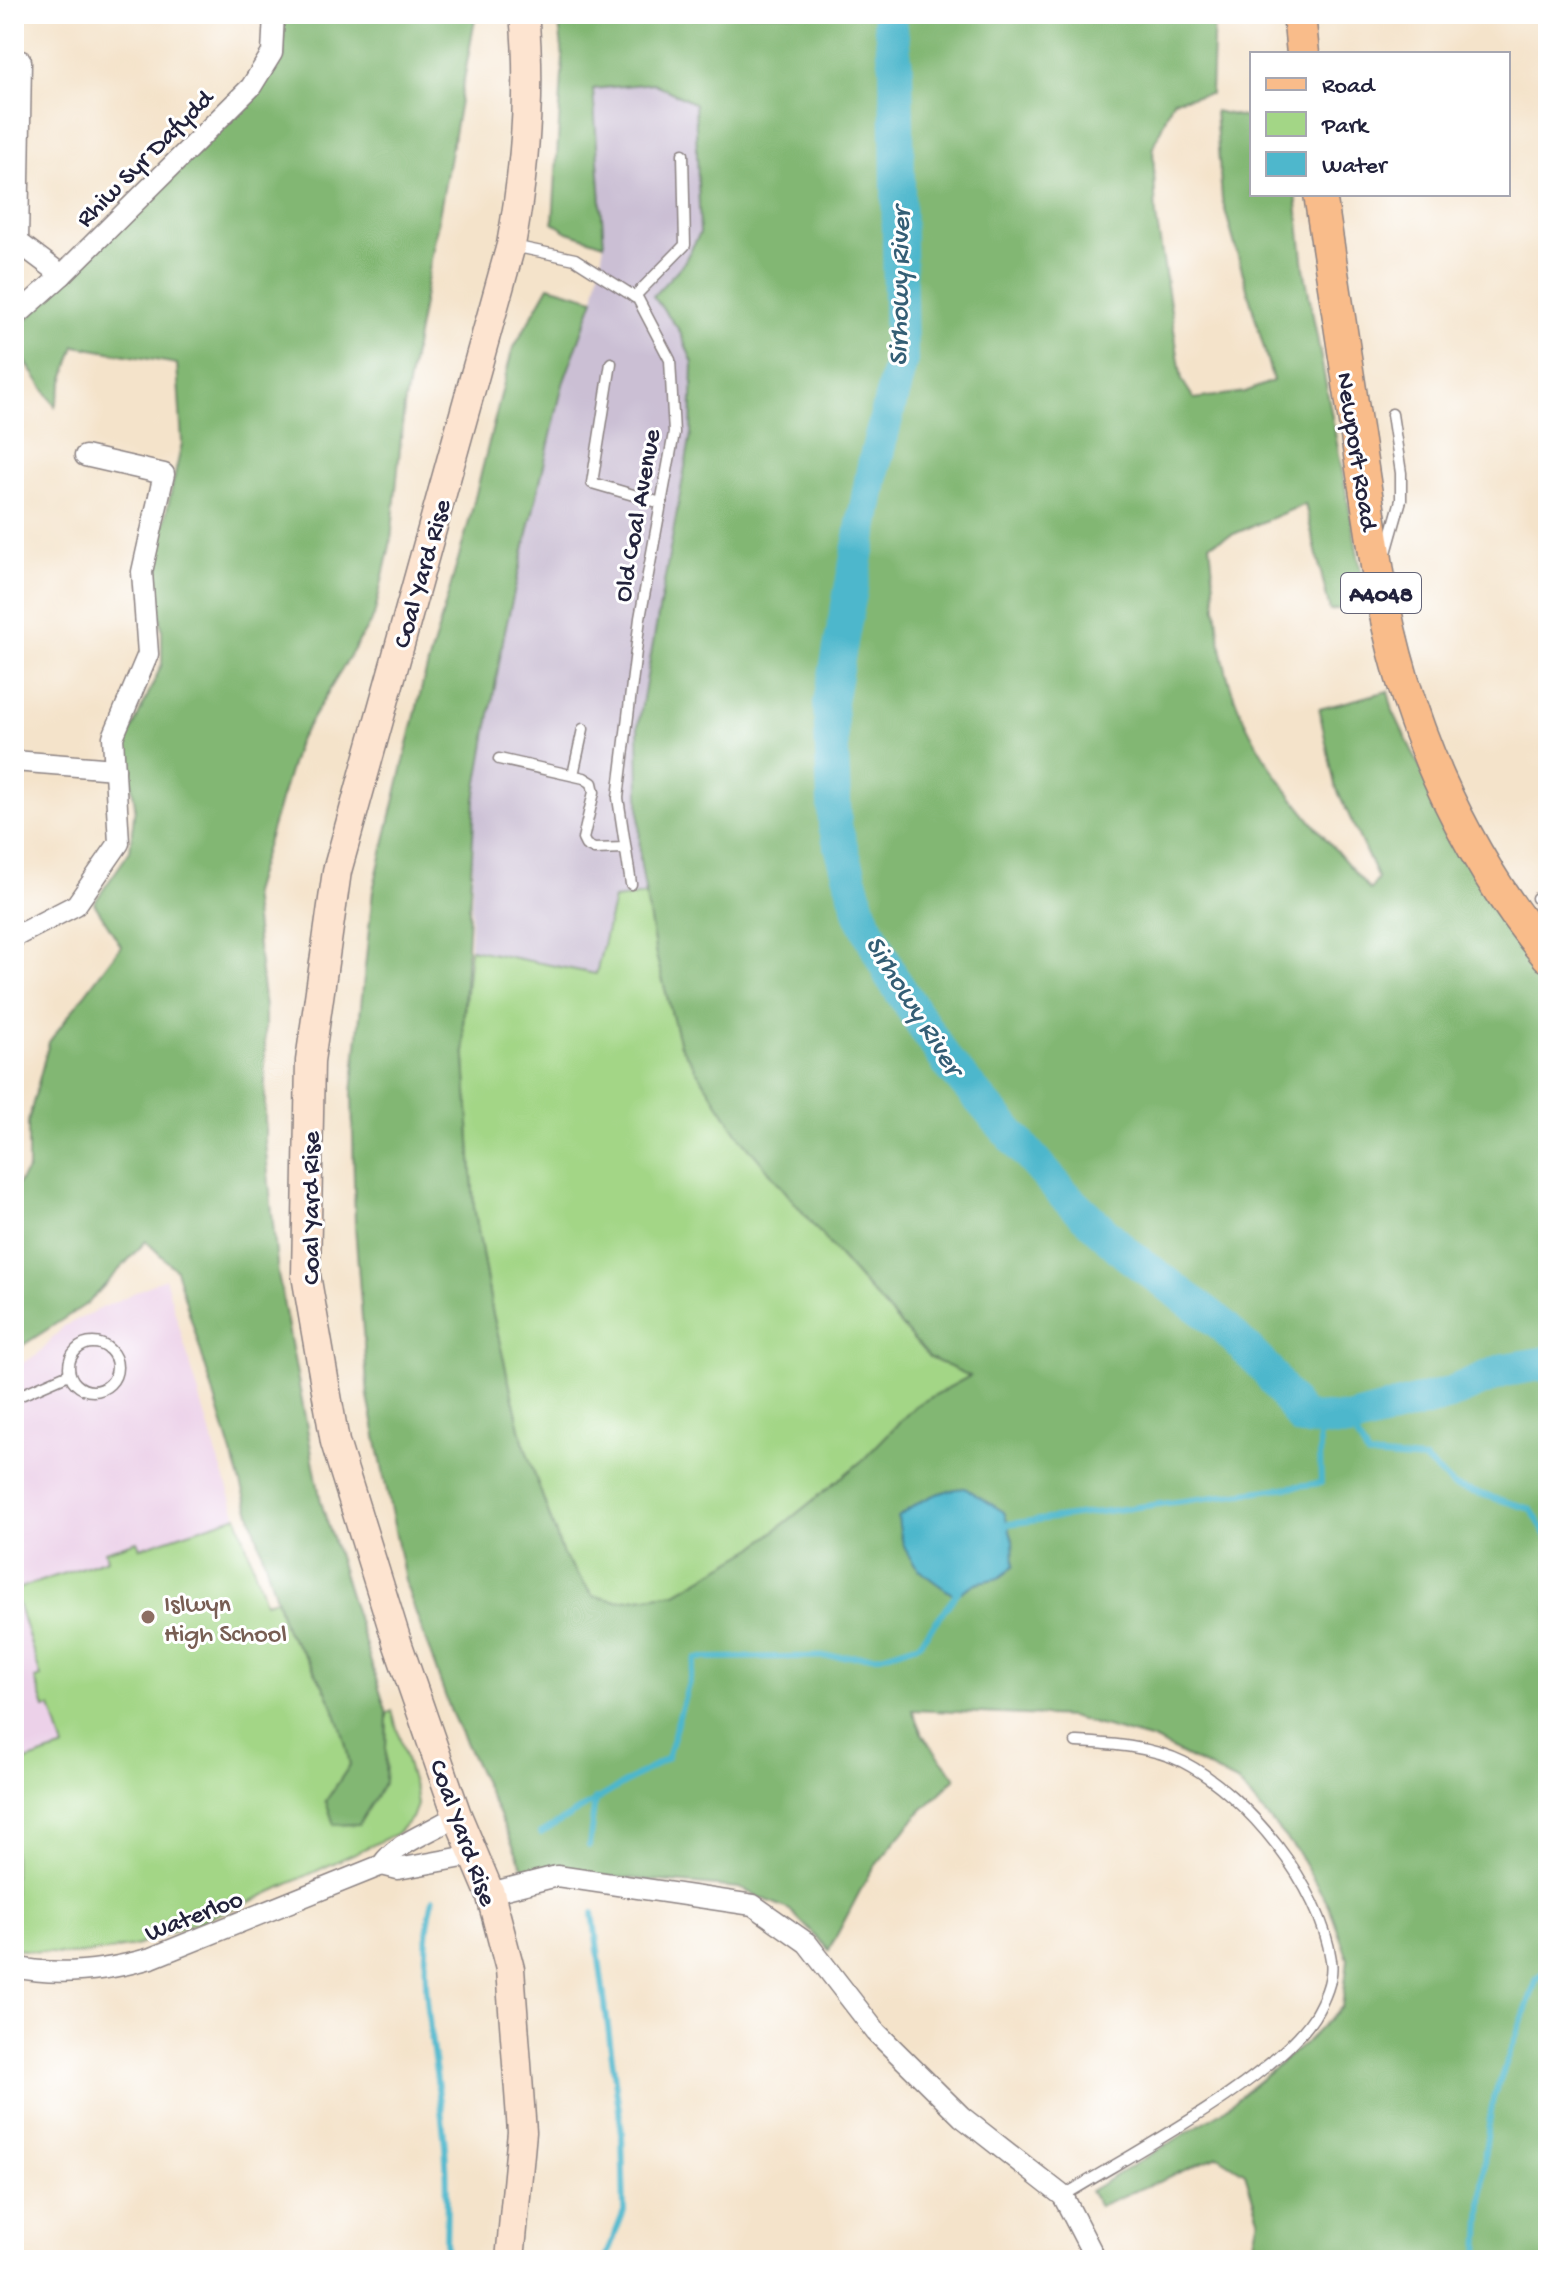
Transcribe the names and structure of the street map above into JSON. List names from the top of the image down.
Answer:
{
  "streets": {
    "main road": ["Newport Road", "Coal Yard Rise", "A4048"],
    "street": ["Rhiw Syr Dafydd", "Waterloo"],
    "lane": ["Old Coal Avenue"]
  },
  "crossings": [
    ["Old Coal Avenue", "Coal Yard Rise"],
    ["Coal Yard Rise", "Waterloo"]
  ],
  "water": ["Sirhowy River"],
  "places": ["Islwyn High School"],
  "legend": ["Road", "Park", "Water"]
}
